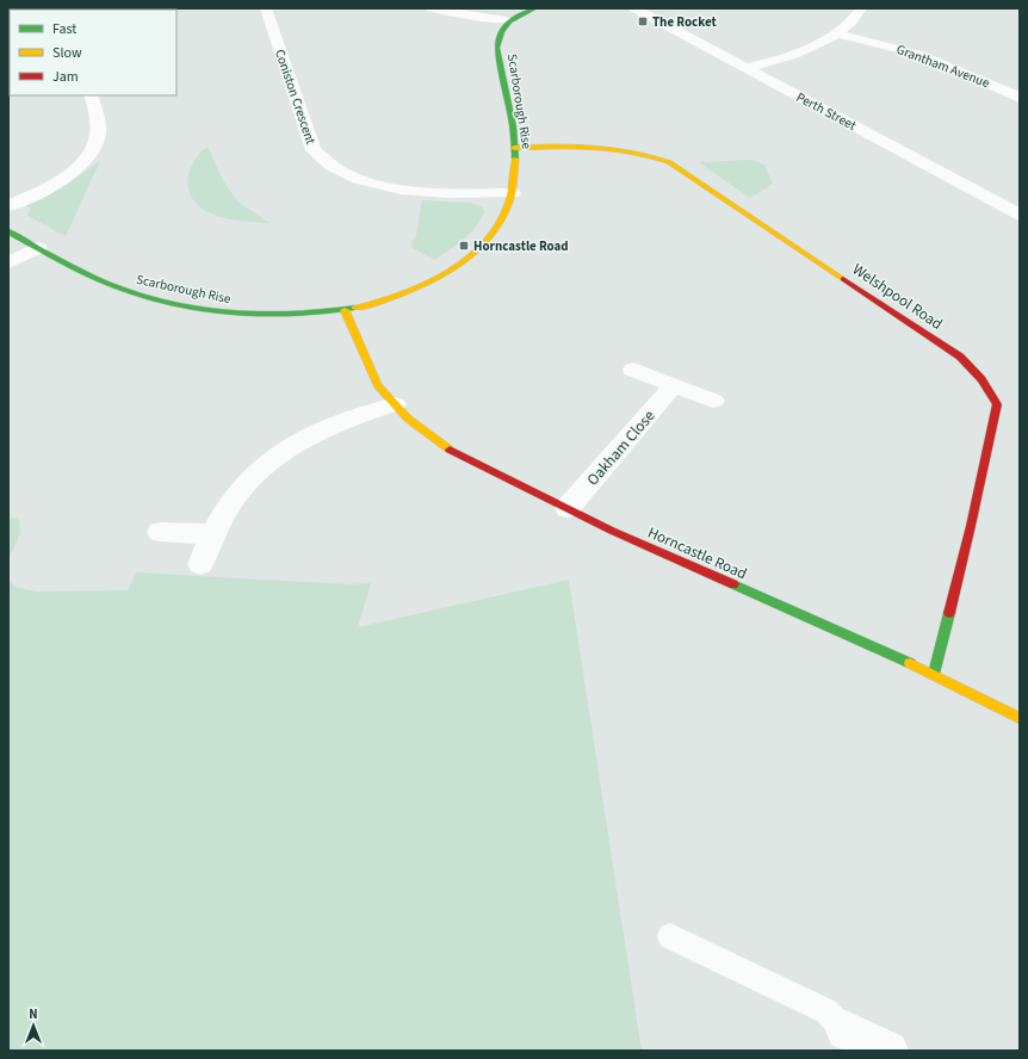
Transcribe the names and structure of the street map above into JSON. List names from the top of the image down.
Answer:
{
  "streets": {
    "street": [
      "Grantham Avenue",
      "Coniston Crescent",
      "Scarborough Rise",
      "Perth Street",
      "Welshpool Road",
      "Oakham Close",
      "Horncastle Road"
    ]
  },
  "crossings": [
    ["Coniston Crescent", "Scarborough Rise"],
    ["Scarborough Rise", "Welshpool Road"],
    ["Scarborough Rise", "Horncastle Road"],
    ["Welshpool Road", "Horncastle Road"],
    ["Oakham Close", "Horncastle Road"]
  ],
  "places": {
    "transit": ["The Rocket", "Horncastle Road"]
  },
  "legend": ["Fast", "Slow", "Jam"],
  "north": "top"
}
